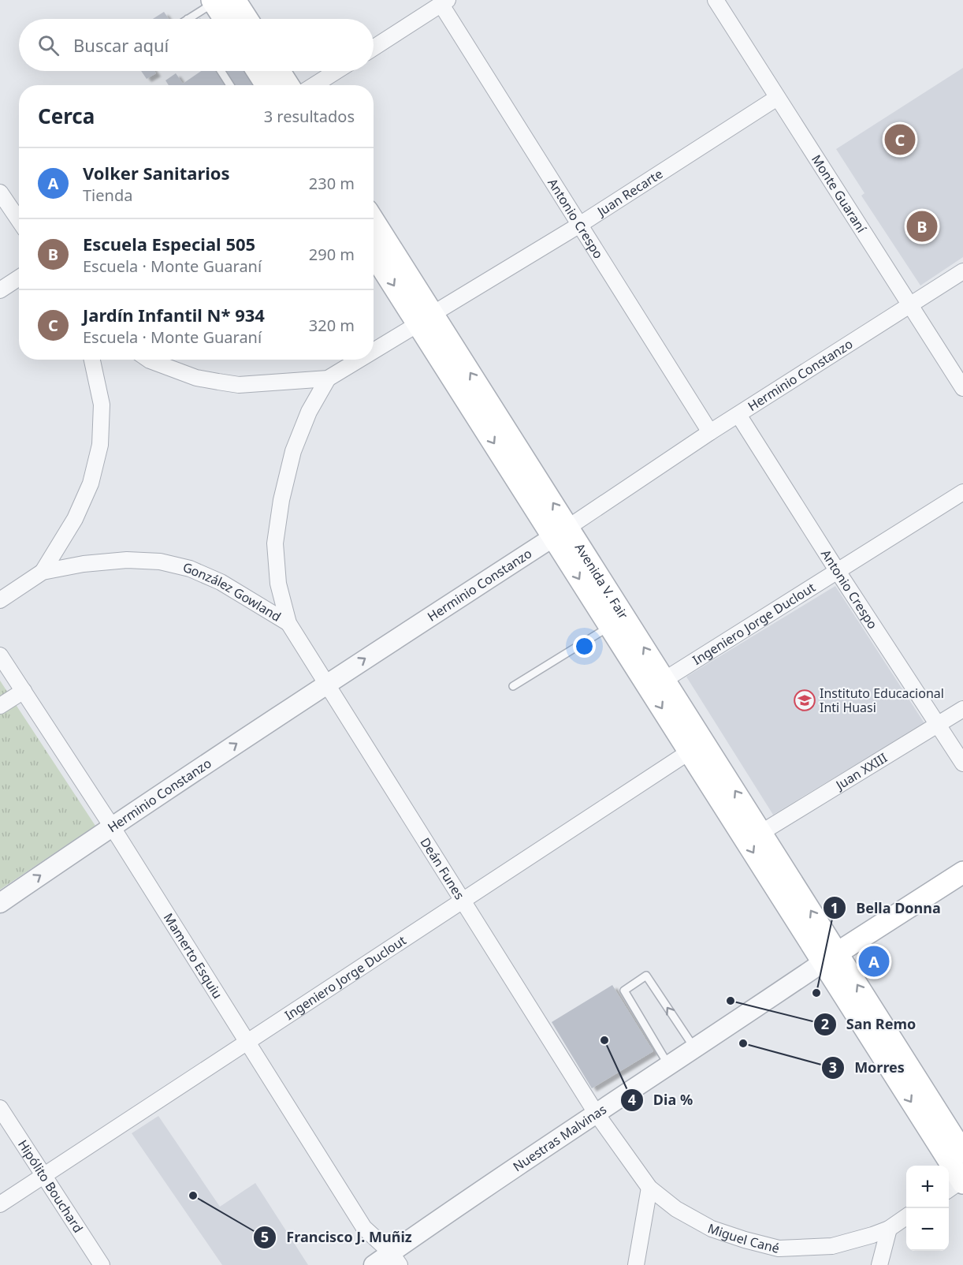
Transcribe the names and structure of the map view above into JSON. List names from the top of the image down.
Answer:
{
  "streets": {
    "main road": ["Avenida V. Fair", "Nuestras Malvinas"],
    "street": [
      "Juan Recarte",
      "Monte Guaraní",
      "Antonio Crespo",
      "Herminio Constanzo",
      "González Gowland",
      "Ingeniero Jorge Duclout",
      "Juan XXIII",
      "Deán Funes",
      "Mamerto Esquiu",
      "Hipólito Bouchard",
      "Miguel Cané"
    ]
  },
  "crossings": [
    ["Juan Recarte", "Monte Guaraní"],
    ["Juan Recarte", "Antonio Crespo"],
    ["Juan Recarte", "Avenida V. Fair"],
    ["Juan Recarte", "González Gowland"],
    ["Monte Guaraní", "Herminio Constanzo"],
    ["Antonio Crespo", "Herminio Constanzo"],
    ["Antonio Crespo", "Ingeniero Jorge Duclout"],
    ["Antonio Crespo", "Juan XXIII"],
    ["Herminio Constanzo", "Avenida V. Fair"],
    ["Herminio Constanzo", "Deán Funes"],
    ["Herminio Constanzo", "Mamerto Esquiu"],
    ["Avenida V. Fair", "Ingeniero Jorge Duclout"],
    ["Avenida V. Fair", "Juan XXIII"],
    ["Avenida V. Fair", "Nuestras Malvinas"],
    ["González Gowland", "Deán Funes"],
    ["Ingeniero Jorge Duclout", "Deán Funes"],
    ["Ingeniero Jorge Duclout", "Mamerto Esquiu"],
    ["Ingeniero Jorge Duclout", "Hipólito Bouchard"],
    ["Deán Funes", "Nuestras Malvinas"],
    ["Deán Funes", "Miguel Cané"],
    ["Mamerto Esquiu", "Nuestras Malvinas"]
  ],
  "one_way": ["Herminio Constanzo"],
  "places": {
    "school or university": ["Instituto Educacional Inti Huasi"],
    "other": [
      "Bella Donna",
      "San Remo",
      "Dia %",
      "Morres",
      "Francisco J. Muñiz"
    ]
  },
  "page": {
    "search": "Buscar aquí",
    "heading": ["Cerca", "3 resultados"],
    "pins": ["C", "B", "A"],
    "list": [
      {
        "mark": "A",
        "name": "Volker Sanitarios",
        "note": "Tienda",
        "value": "230 m"
      },
      {
        "mark": "B",
        "name": "Escuela Especial 505",
        "note": "Escuela · Monte Guaraní",
        "value": "290 m"
      },
      {
        "mark": "C",
        "name": "Jardín Infantil N* 934",
        "note": "Escuela · Monte Guaraní",
        "value": "320 m"
      }
    ],
    "map_buttons": ["+", "−"]
  }
}
